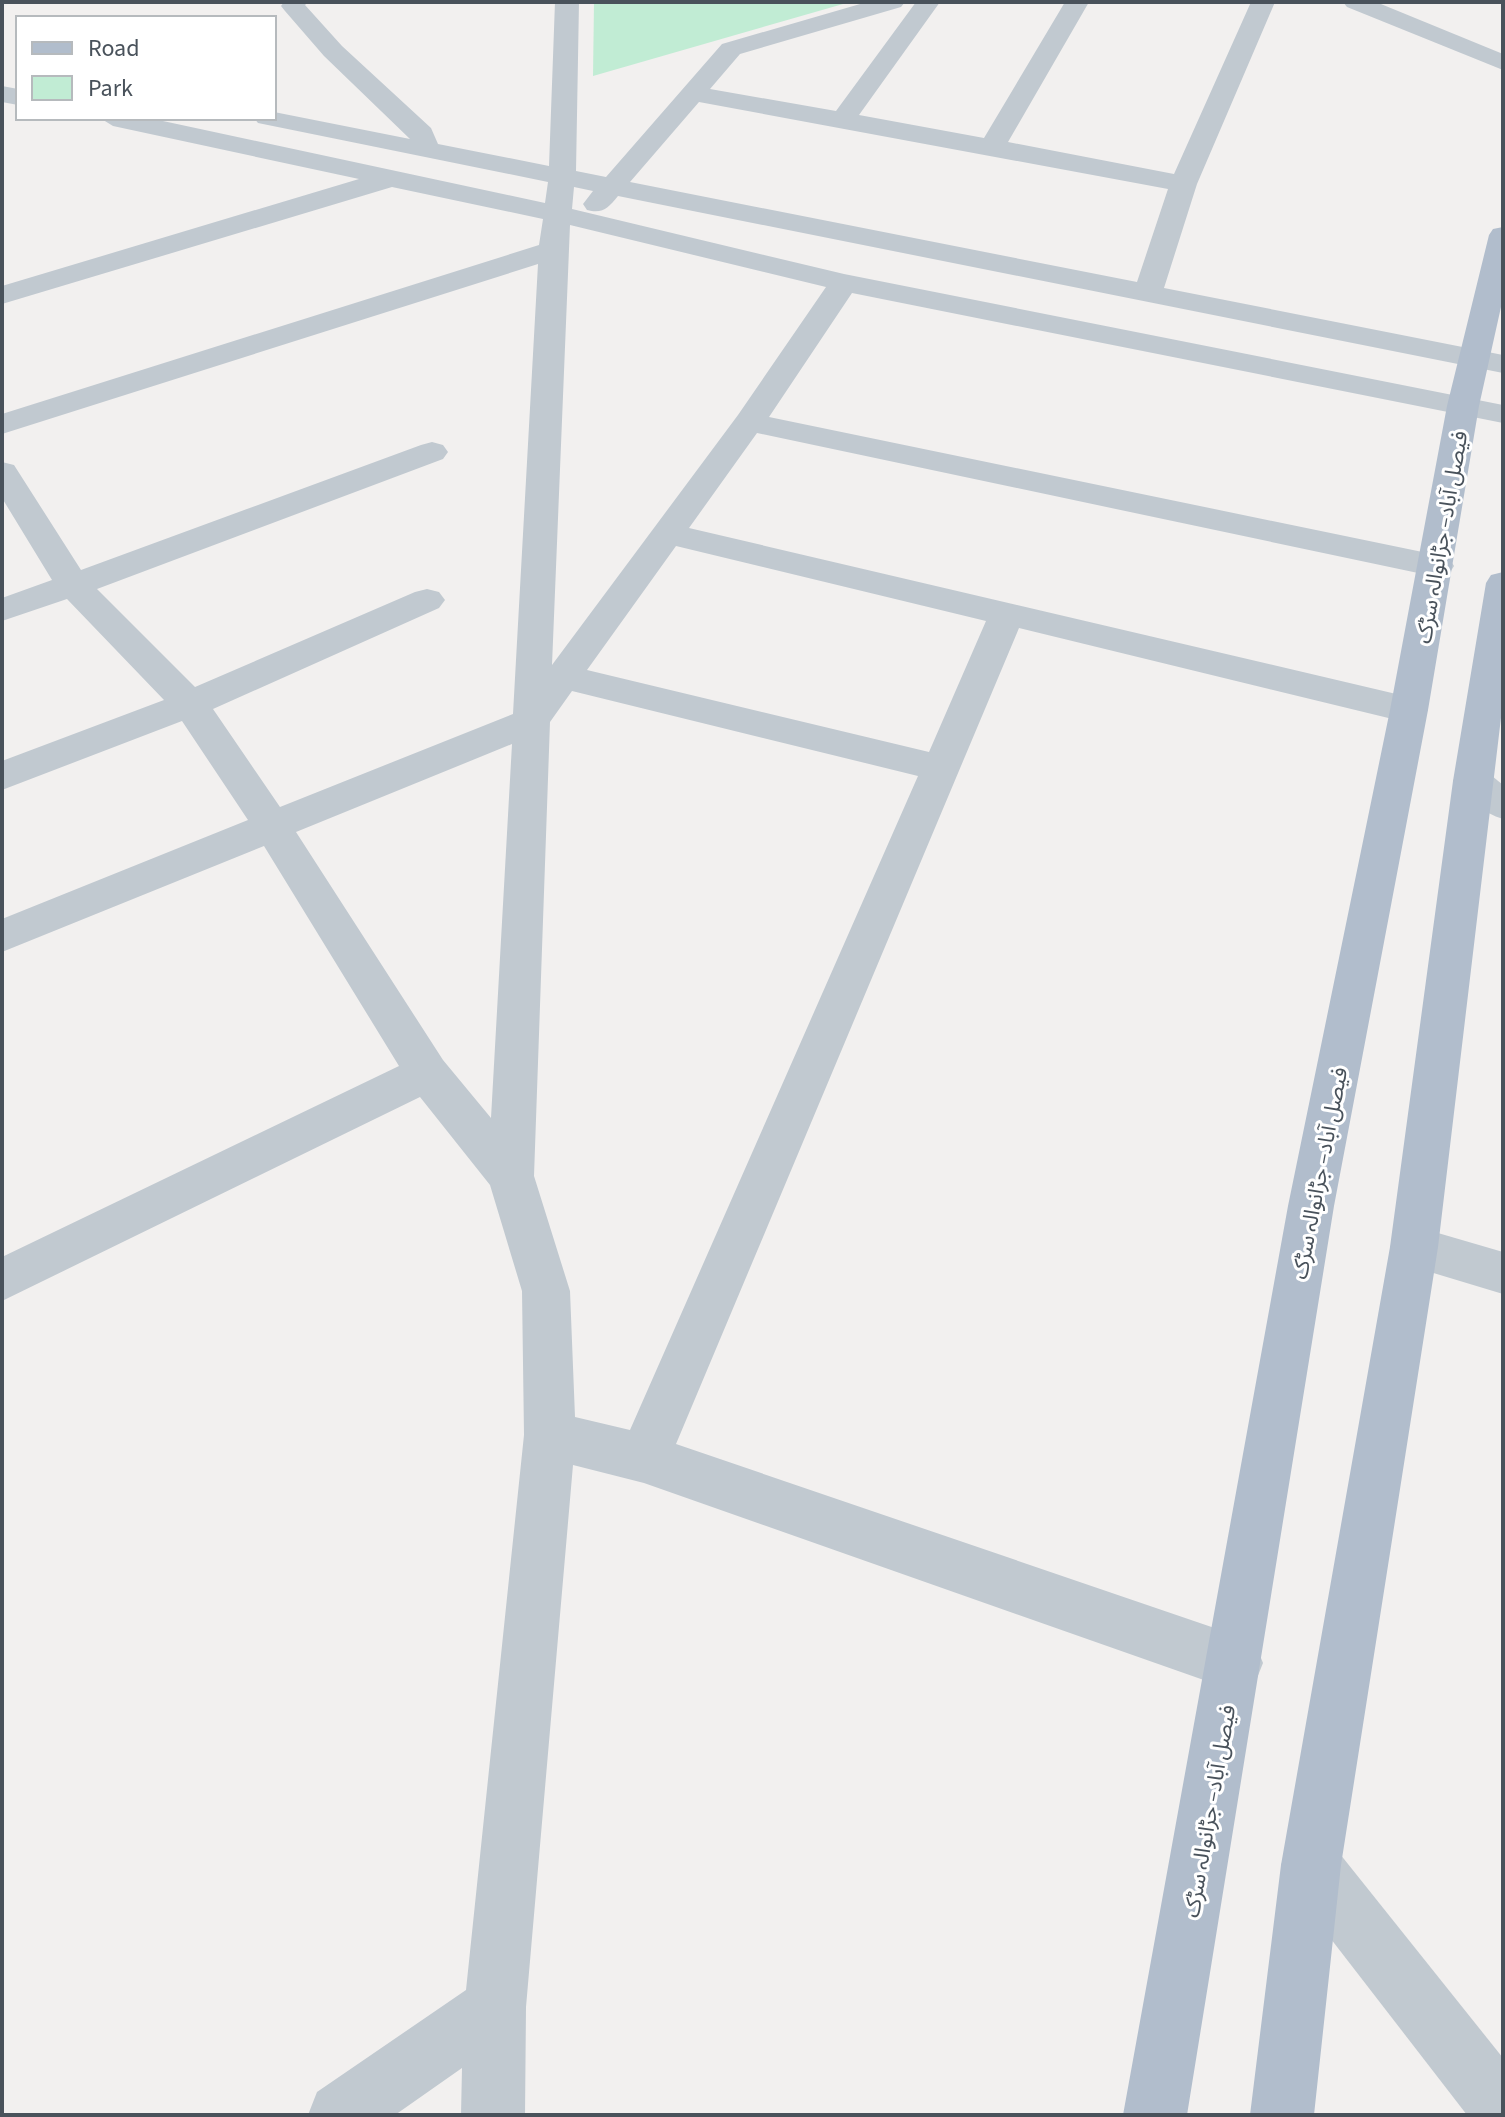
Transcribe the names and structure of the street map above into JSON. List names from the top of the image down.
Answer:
{
  "streets": {
    "main road": ["فیصل آباد– جڑانوالہ سڑک"]
  },
  "legend": ["Road", "Park"]
}
